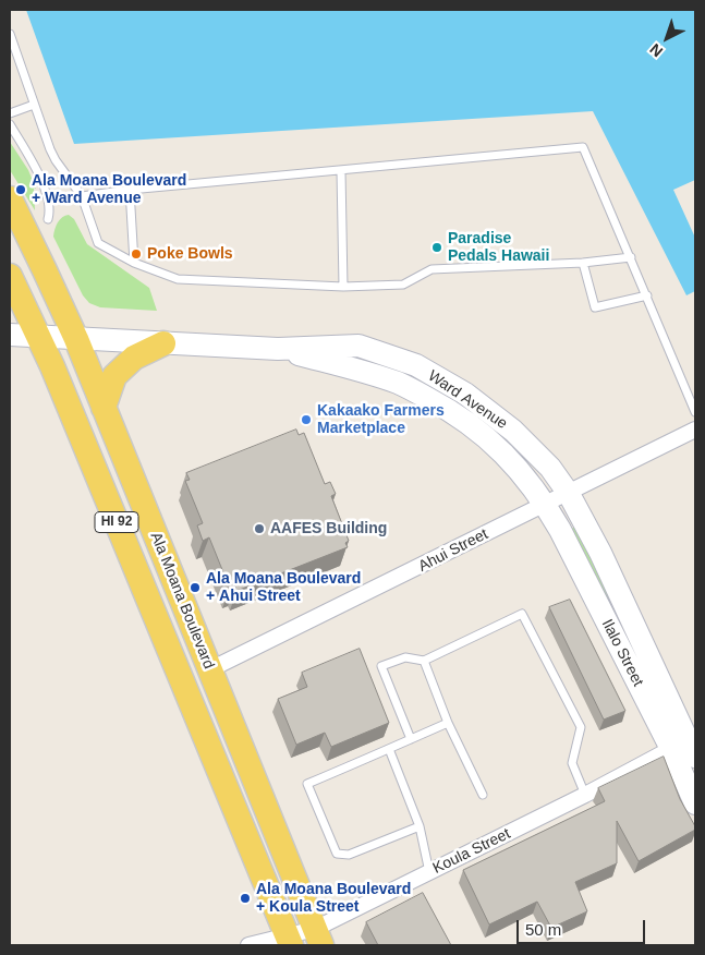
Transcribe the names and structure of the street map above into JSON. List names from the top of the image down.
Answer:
{
  "streets": {
    "main road": ["HI 92", "Ala Moana Boulevard"],
    "street": [
      "Ward Avenue",
      "Ahui Street",
      "Ilalo Street",
      "Koula Street"
    ]
  },
  "crossings": [
    ["Ward Avenue", "Ahui Street"],
    ["Ward Avenue", "Ala Moana Boulevard"],
    ["Ward Avenue", "Ilalo Street"],
    ["Ahui Street", "Ala Moana Boulevard"],
    ["Ahui Street", "Ilalo Street"],
    ["Ala Moana Boulevard", "Koula Street"],
    ["Ilalo Street", "Koula Street"]
  ],
  "places": [
    "Ala Moana Boulevard + Ward Avenue",
    "Paradise Pedals Hawaii",
    "Poke Bowls",
    "Kakaako Farmers Marketplace",
    "AAFES Building",
    "Ala Moana Boulevard + Ahui Street",
    "Ala Moana Boulevard + Koula Street"
  ],
  "scale_bar": "50 m",
  "north": "bottom left"
}
